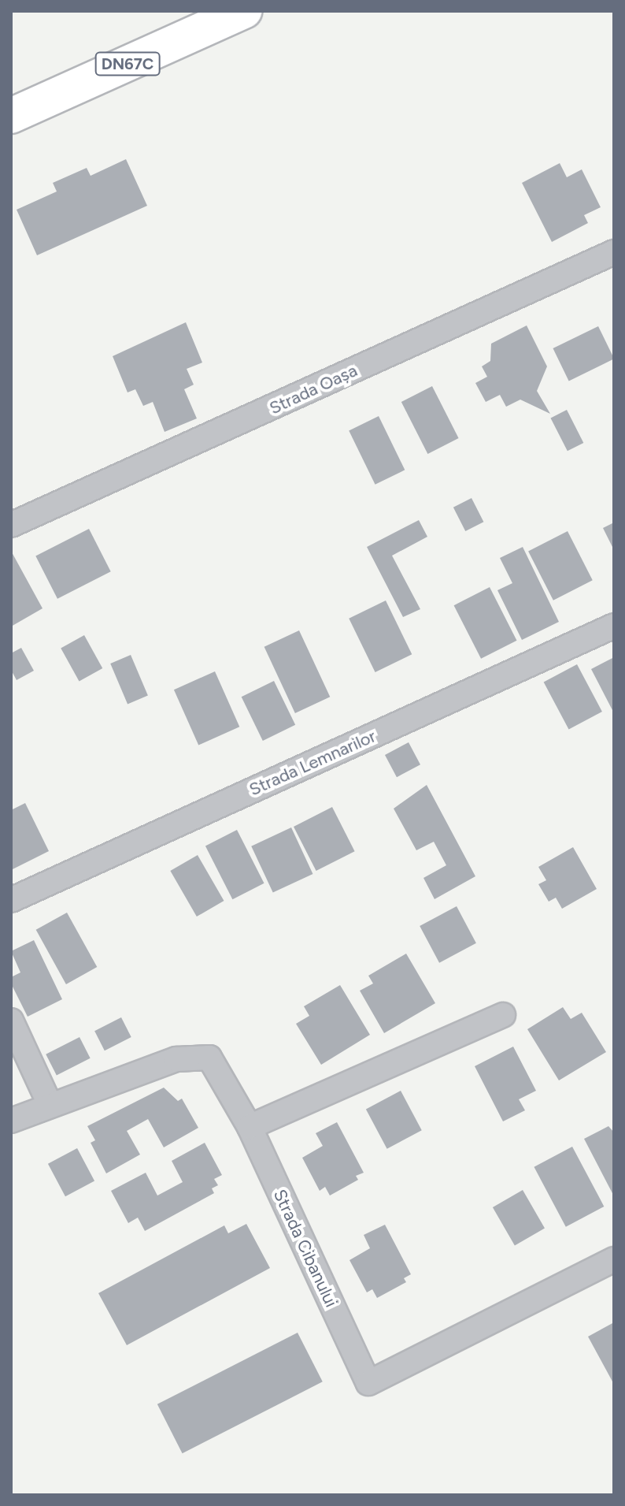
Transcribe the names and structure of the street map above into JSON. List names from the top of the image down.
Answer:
{
  "streets": {
    "main road": ["DN67C"],
    "street": ["Strada Oașa", "Strada Lemnarilor", "Strada Cibanului"]
  }
}
